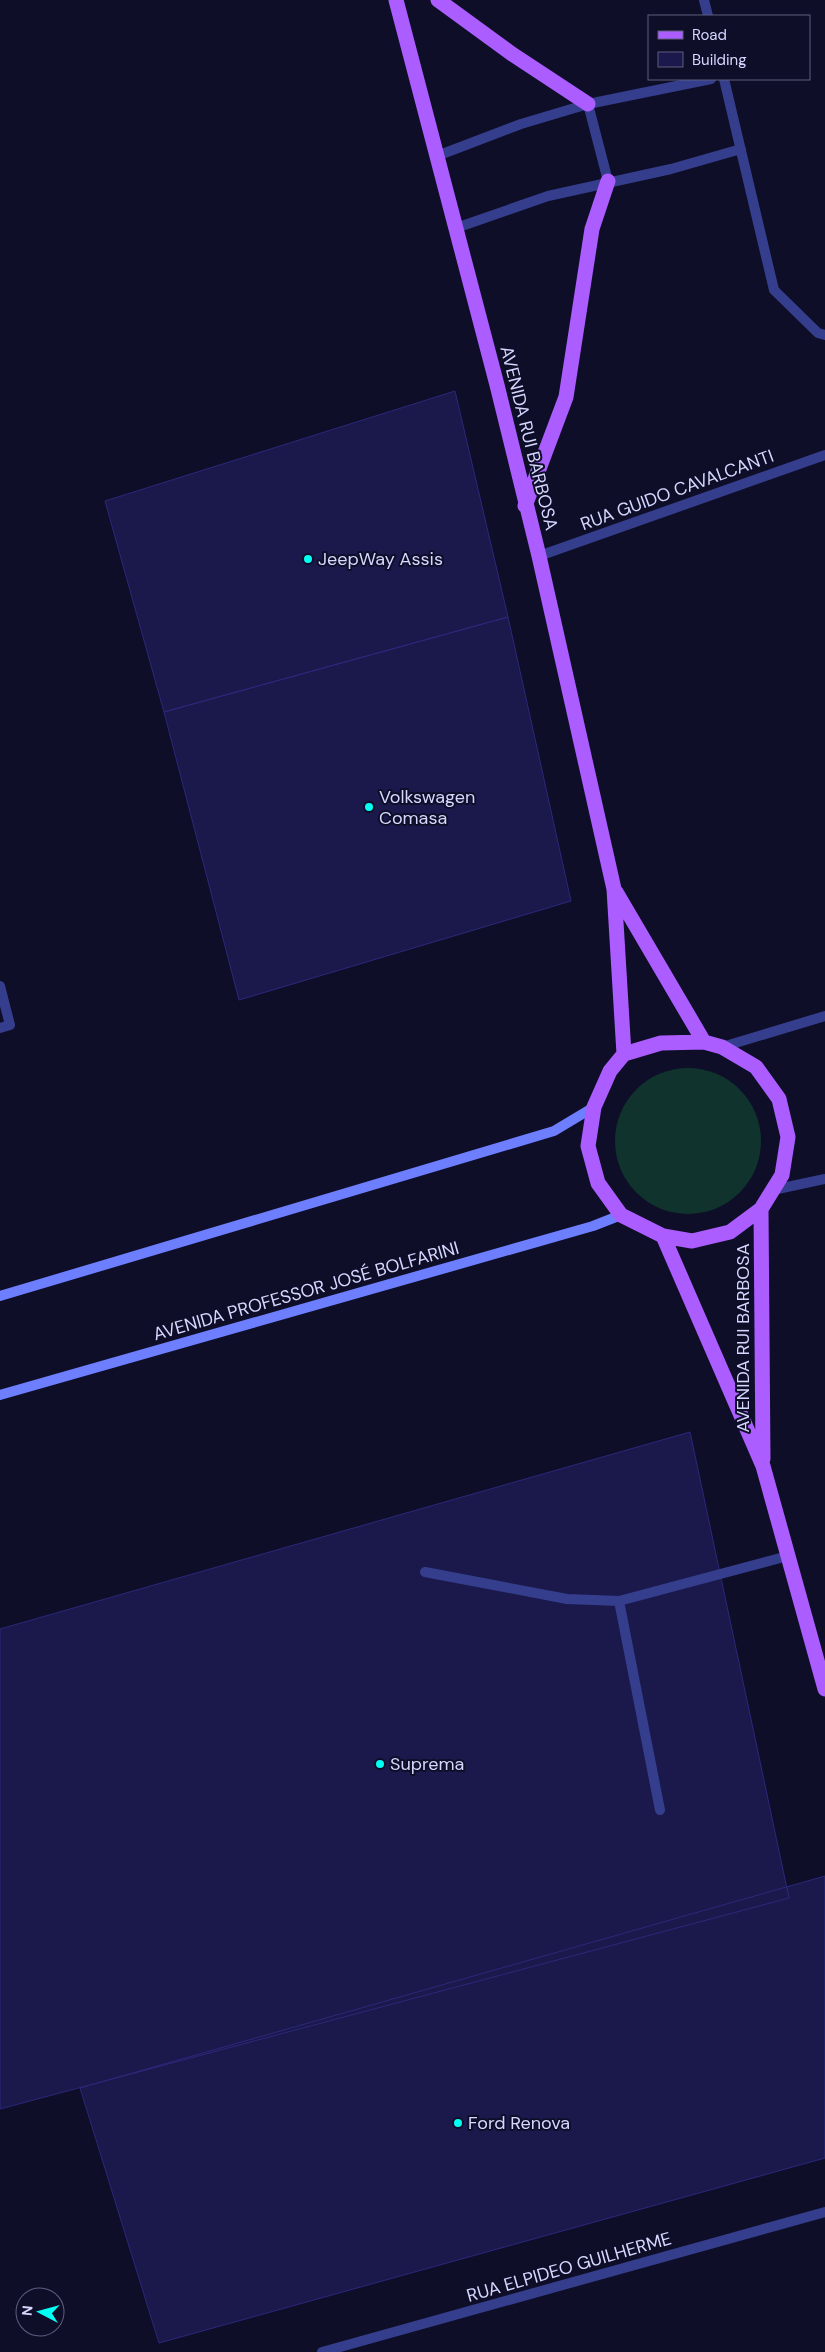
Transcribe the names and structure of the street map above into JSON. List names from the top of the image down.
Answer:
{
  "streets": {
    "main road": ["AVENIDA RUI BARBOSA", "AVENIDA PROFESSOR JOSÉ BOLFARINI"],
    "street": ["RUA GUIDO CAVALCANTI", "RUA ELPIDEO GUILHERME"]
  },
  "crossings": [
    ["AVENIDA RUI BARBOSA", "RUA GUIDO CAVALCANTI"],
    ["AVENIDA RUI BARBOSA", "AVENIDA PROFESSOR JOSÉ BOLFARINI"]
  ],
  "places": [
    "JeepWay Assis",
    "Volkswagen Comasa",
    "Suprema",
    "Ford Renova"
  ],
  "legend": ["Road", "Building"],
  "north": "left"
}
